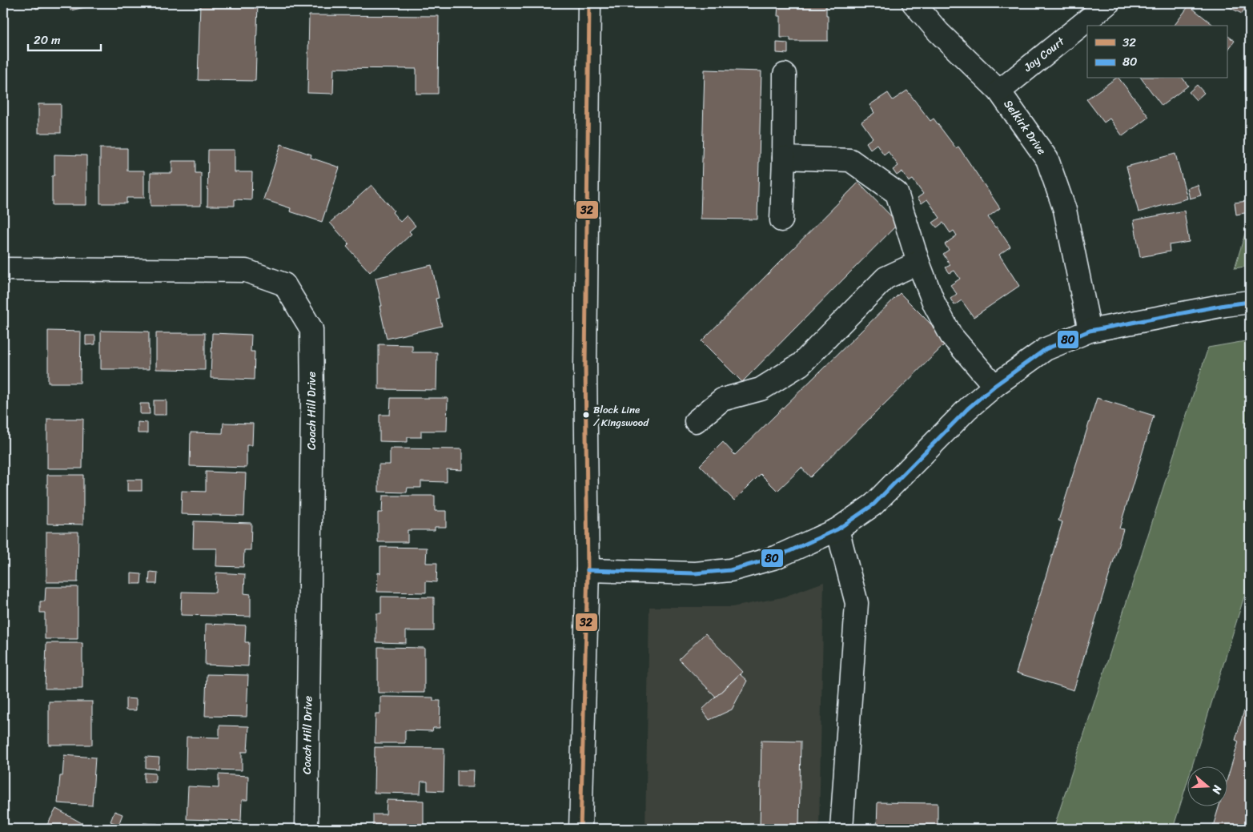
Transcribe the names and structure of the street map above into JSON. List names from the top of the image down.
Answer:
{
  "streets": {
    "street": ["Jay Court", "Selkirk Drive", "Coach Hill Drive"]
  },
  "crossings": [
    ["Jay Court", "Selkirk Drive"]
  ],
  "places": ["Block Line / Kingswood"],
  "lines": ["transit line 32", "transit line 80"],
  "legend": ["32", "80"],
  "scale_bar": "20 m",
  "north": "right"
}
